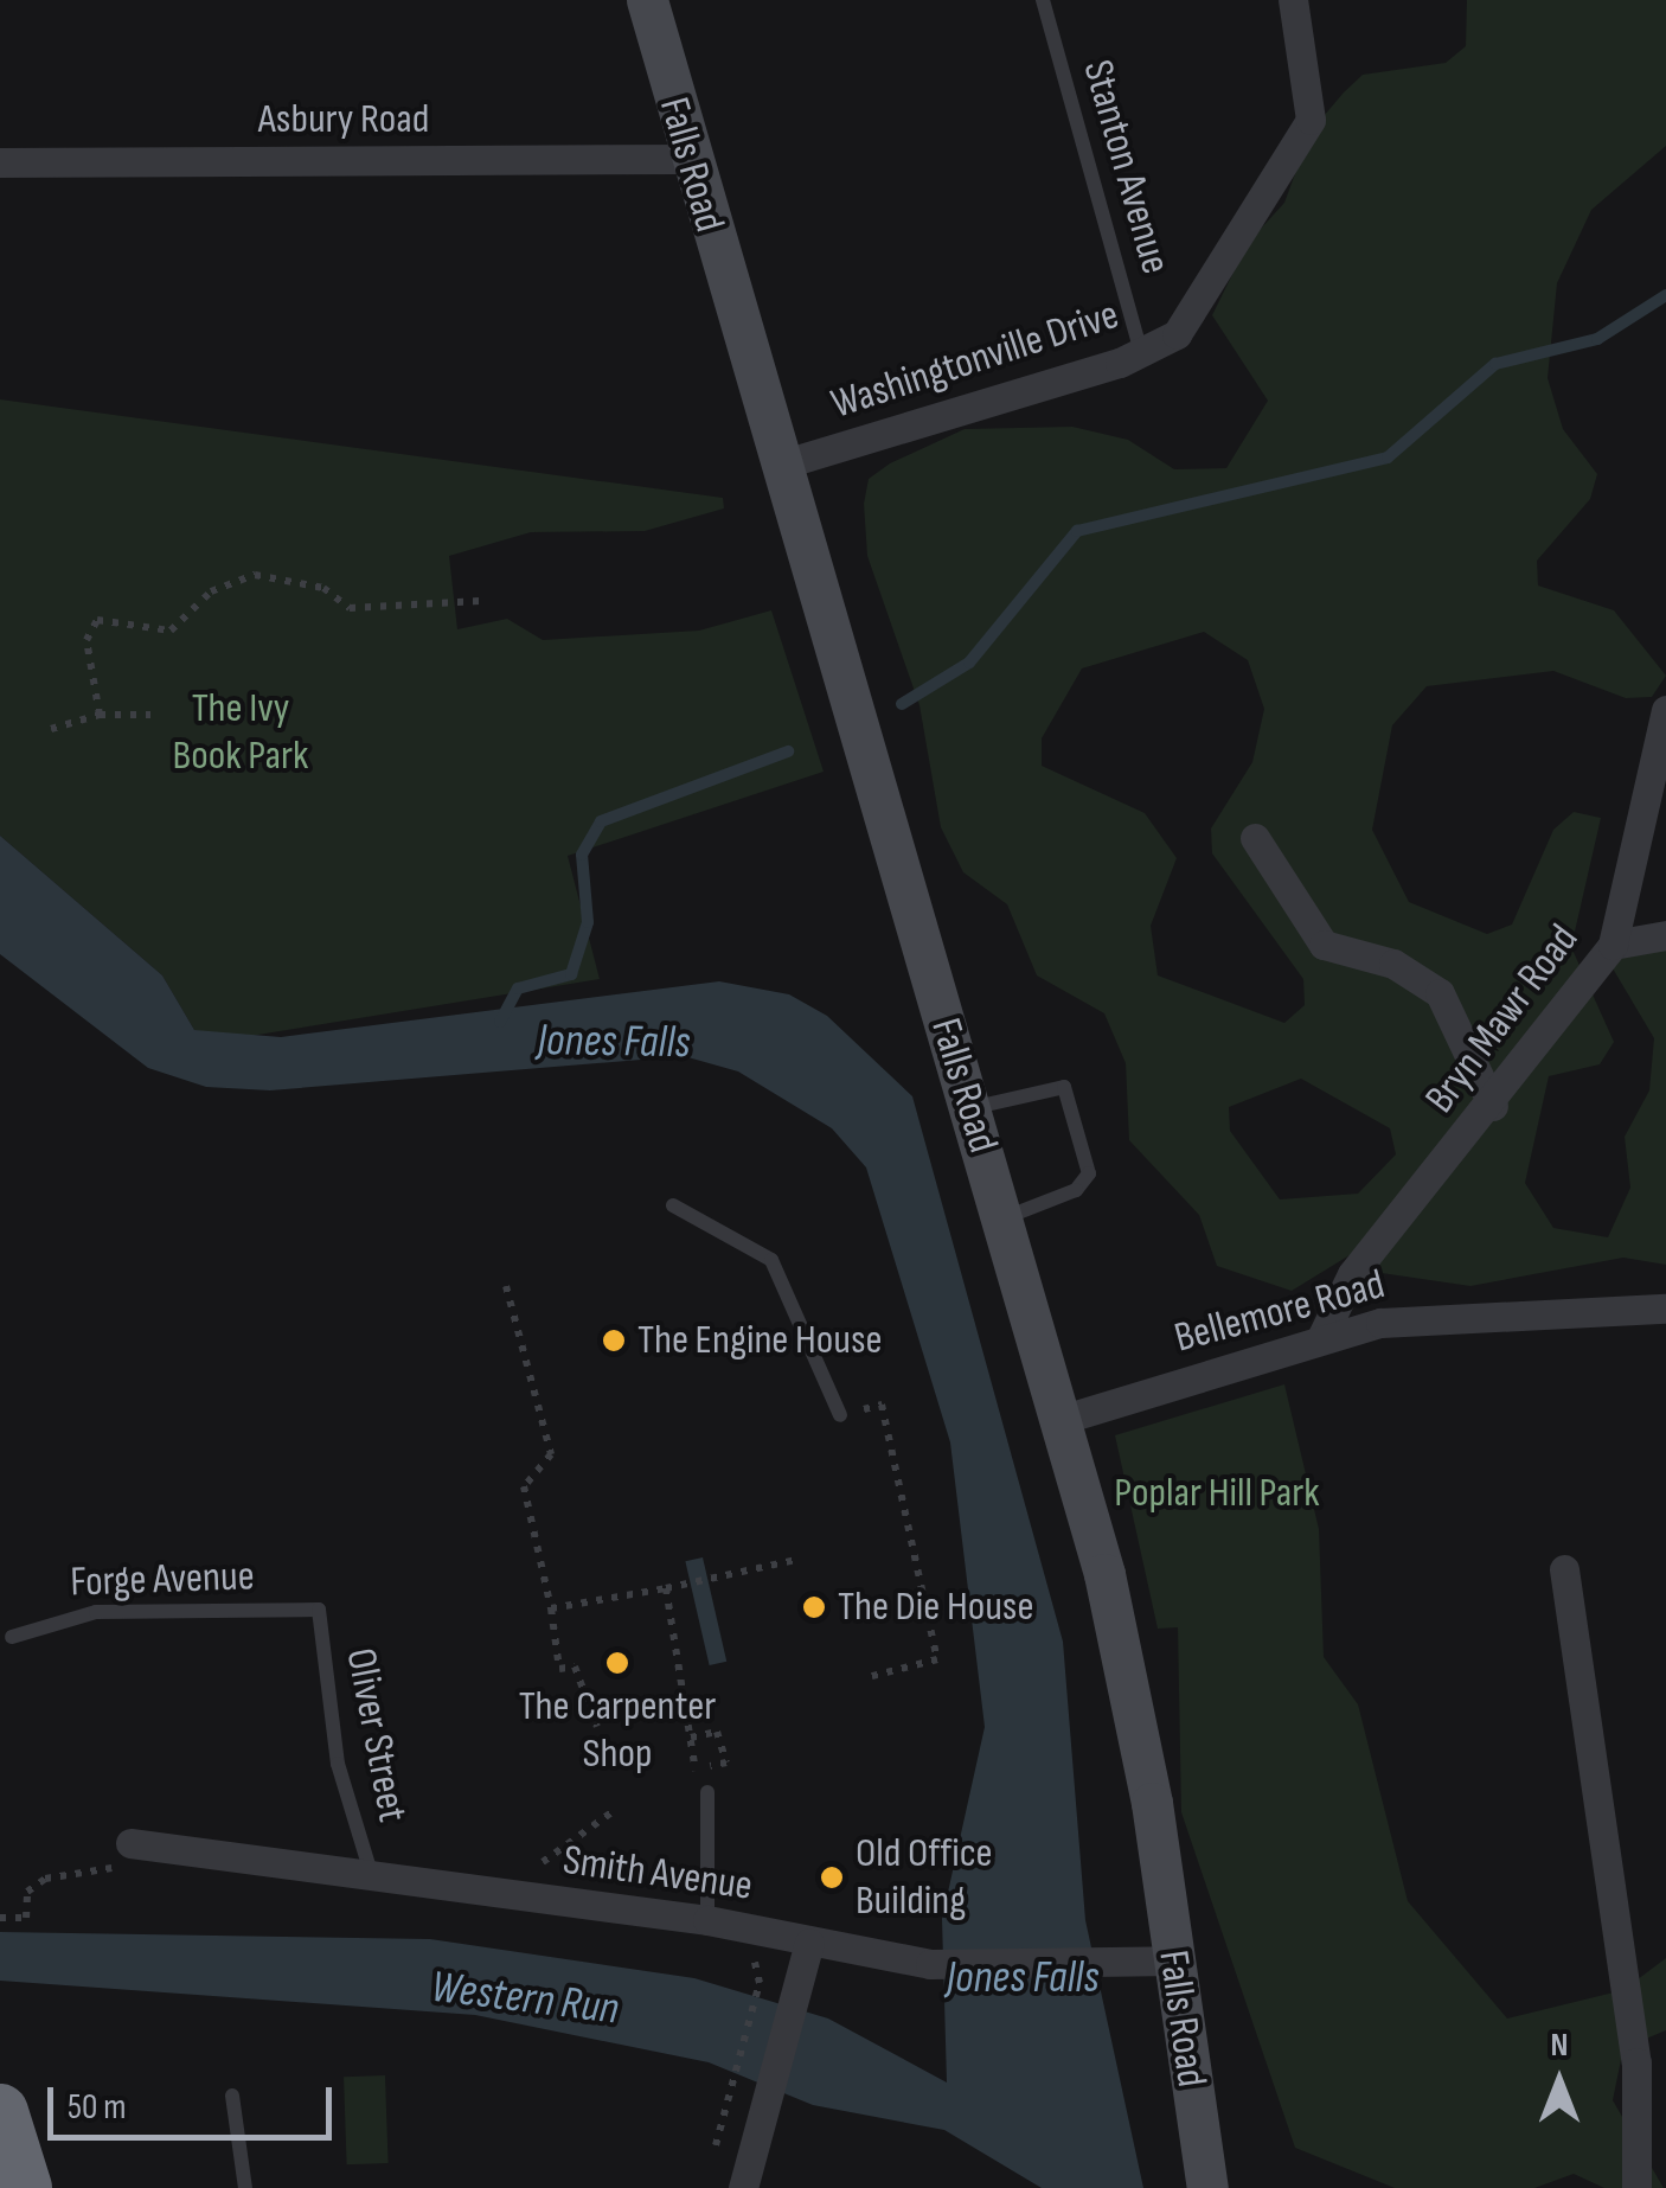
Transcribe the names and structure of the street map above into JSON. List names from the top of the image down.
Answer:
{
  "streets": {
    "main road": ["Falls Road"],
    "street": [
      "Asbury Road",
      "Washingtonville Drive",
      "Bryn Mawr Road",
      "Bellemore Road",
      "Smith Avenue"
    ],
    "lane": ["Stanton Avenue", "Forge Avenue", "Oliver Street"]
  },
  "crossings": [
    ["Asbury Road", "Falls Road"],
    ["Falls Road", "Washingtonville Drive"],
    ["Falls Road", "Bellemore Road"],
    ["Falls Road", "Smith Avenue"],
    ["Stanton Avenue", "Washingtonville Drive"],
    ["Bryn Mawr Road", "Bellemore Road"],
    ["Forge Avenue", "Oliver Street"],
    ["Oliver Street", "Smith Avenue"]
  ],
  "water": ["Jones Falls", "Western Run"],
  "parks": ["The Ivy Book Park", "Poplar Hill Park"],
  "places": [
    "The Engine House",
    "The Die House",
    "The Carpenter Shop",
    "Old Office Building"
  ],
  "scale_bar": "50 m",
  "north": "top"
}
